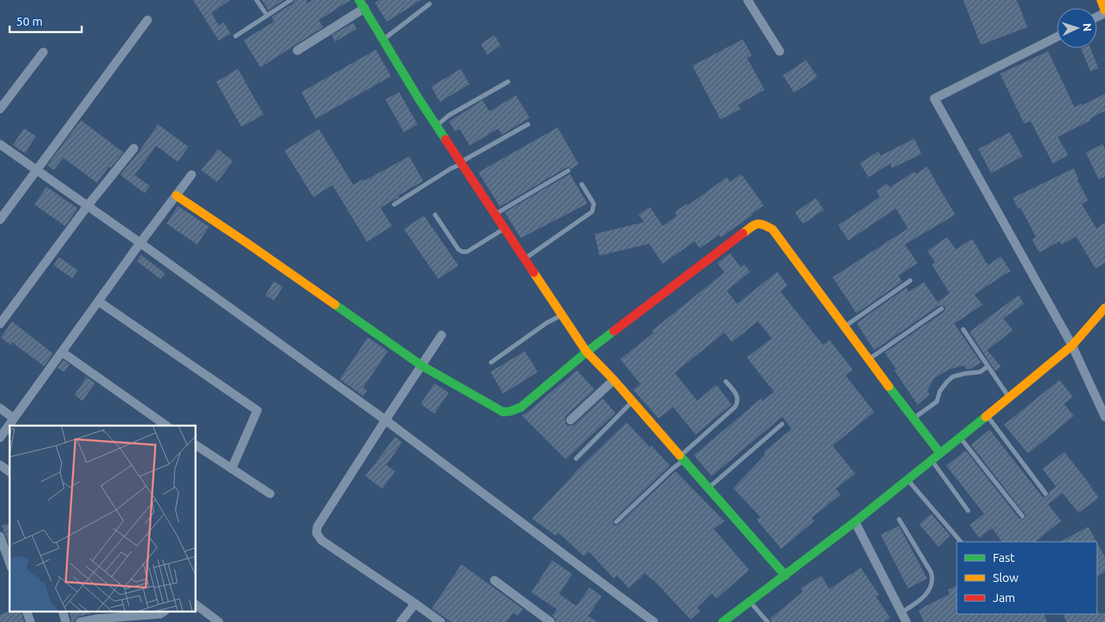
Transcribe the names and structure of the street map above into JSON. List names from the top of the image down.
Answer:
{
  "legend": ["Fast", "Slow", "Jam"],
  "scale_bar": "50 m",
  "north": "right"
}
